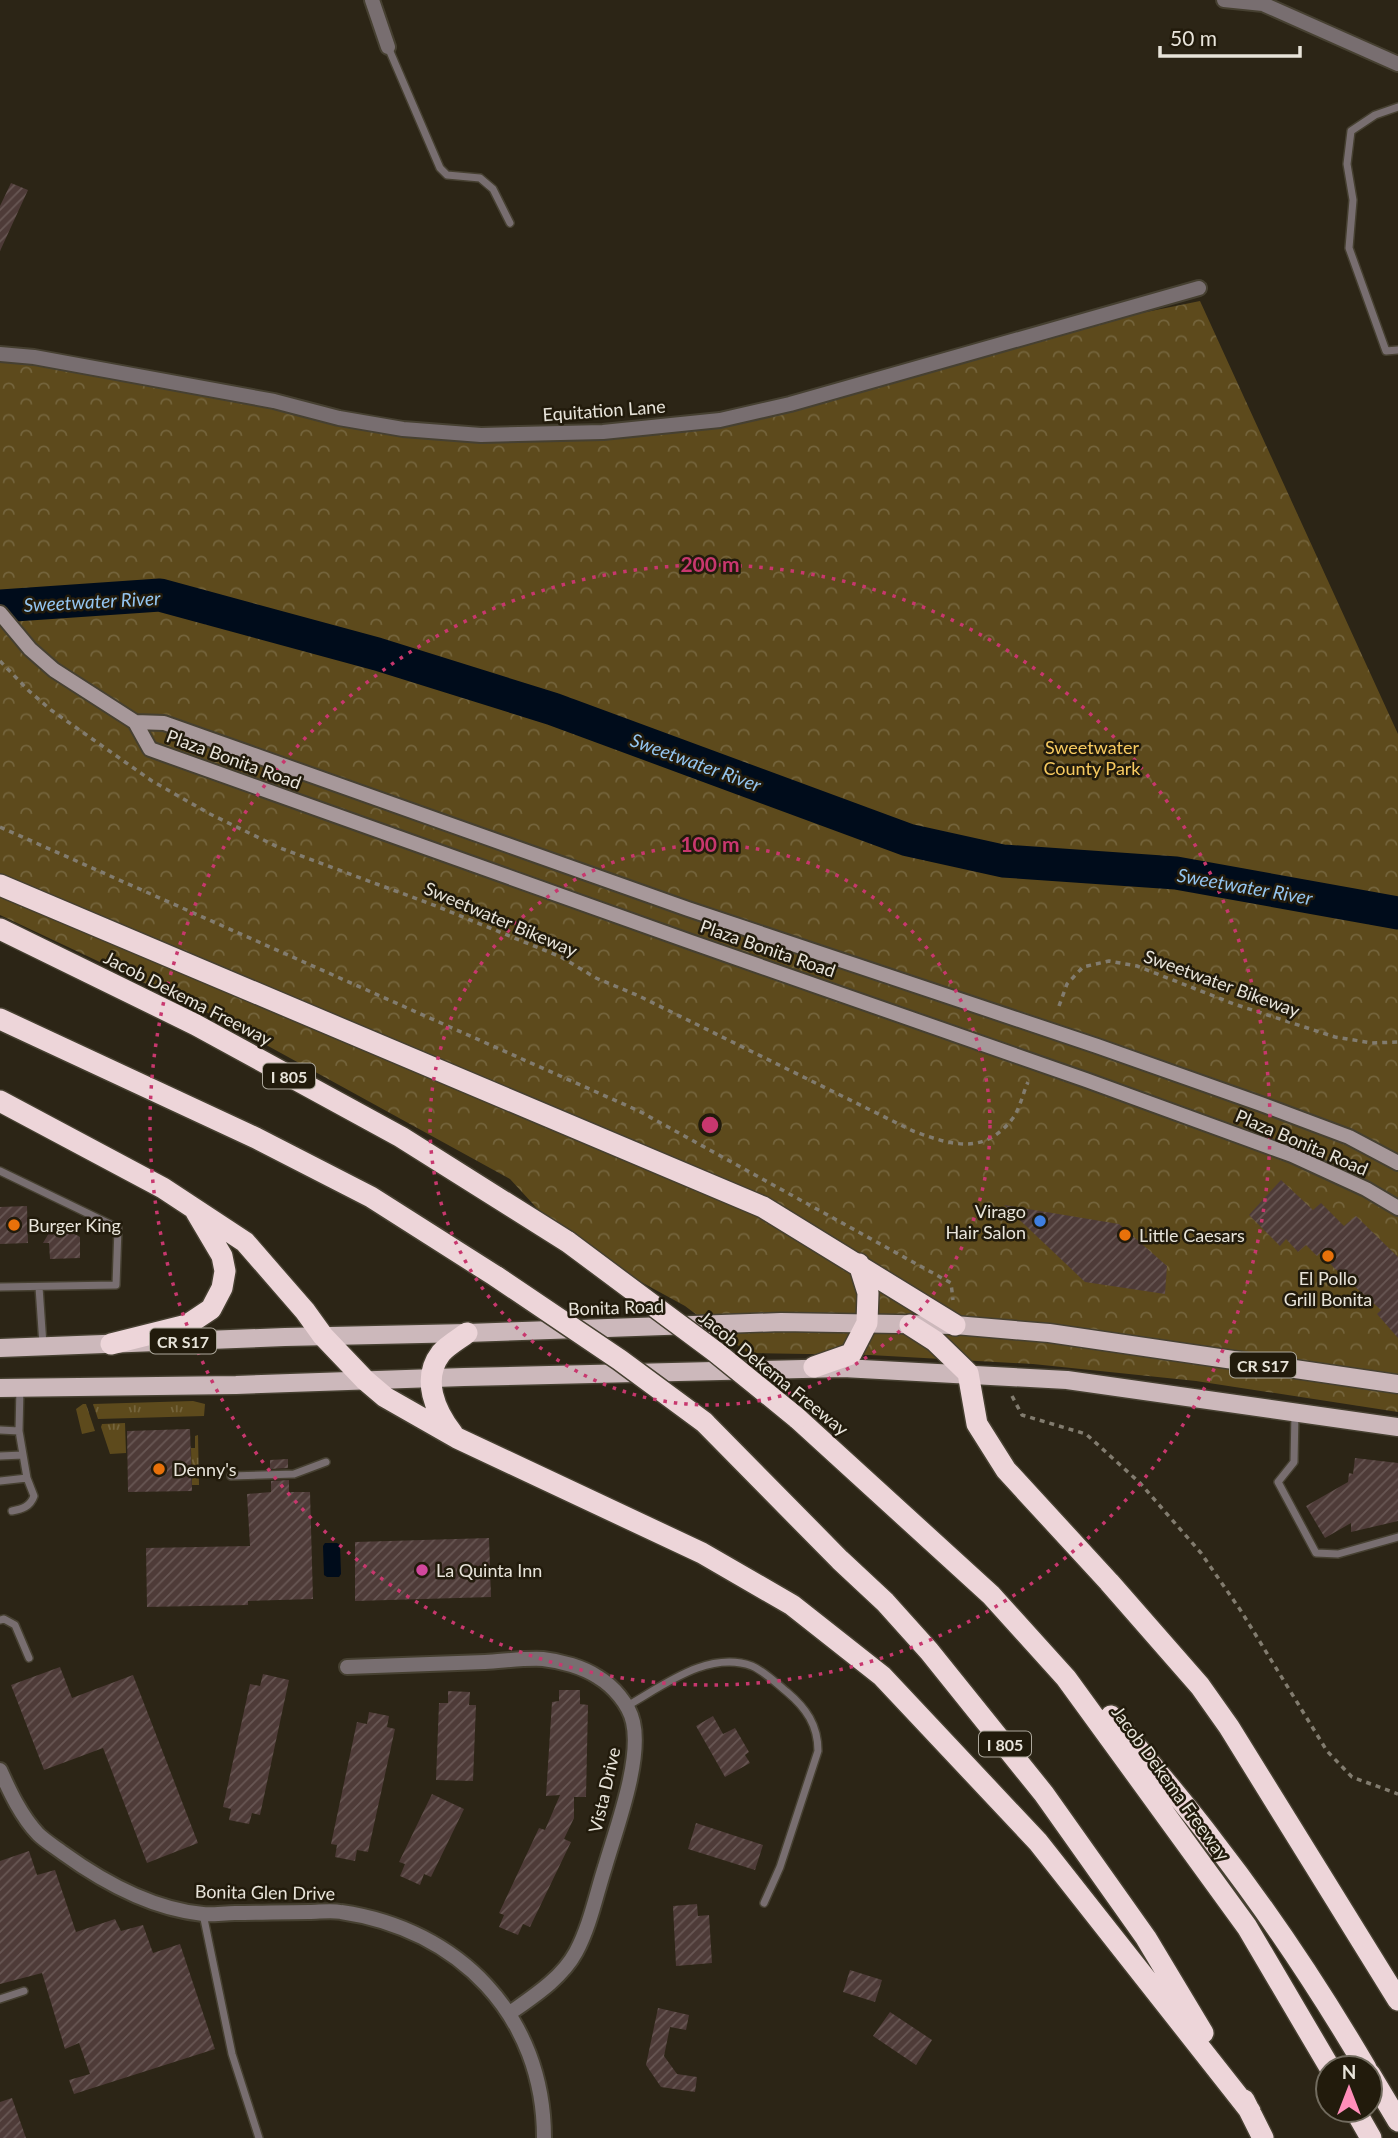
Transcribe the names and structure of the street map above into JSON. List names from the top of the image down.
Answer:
{
  "streets": {
    "highway": ["Jacob Dekema Freeway", "I 805"],
    "main road": ["Plaza Bonita Road", "Bonita Road", "CR S17"],
    "street": ["Equitation Lane", "Vista Drive", "Bonita Glen Drive"],
    "path": ["Sweetwater Bikeway"]
  },
  "crossings": [
    ["Vista Drive", "Bonita Glen Drive"]
  ],
  "water": ["Sweetwater River"],
  "parks": ["Sweetwater County Park"],
  "places": [
    "Virago Hair Salon",
    "Burger King",
    "Little Caesars",
    "El Pollo Grill Bonita",
    "Denny's",
    "La Quinta Inn"
  ],
  "scale_bar": "50 m",
  "north": "top",
  "rings": ["200 m", "100 m"]
}
